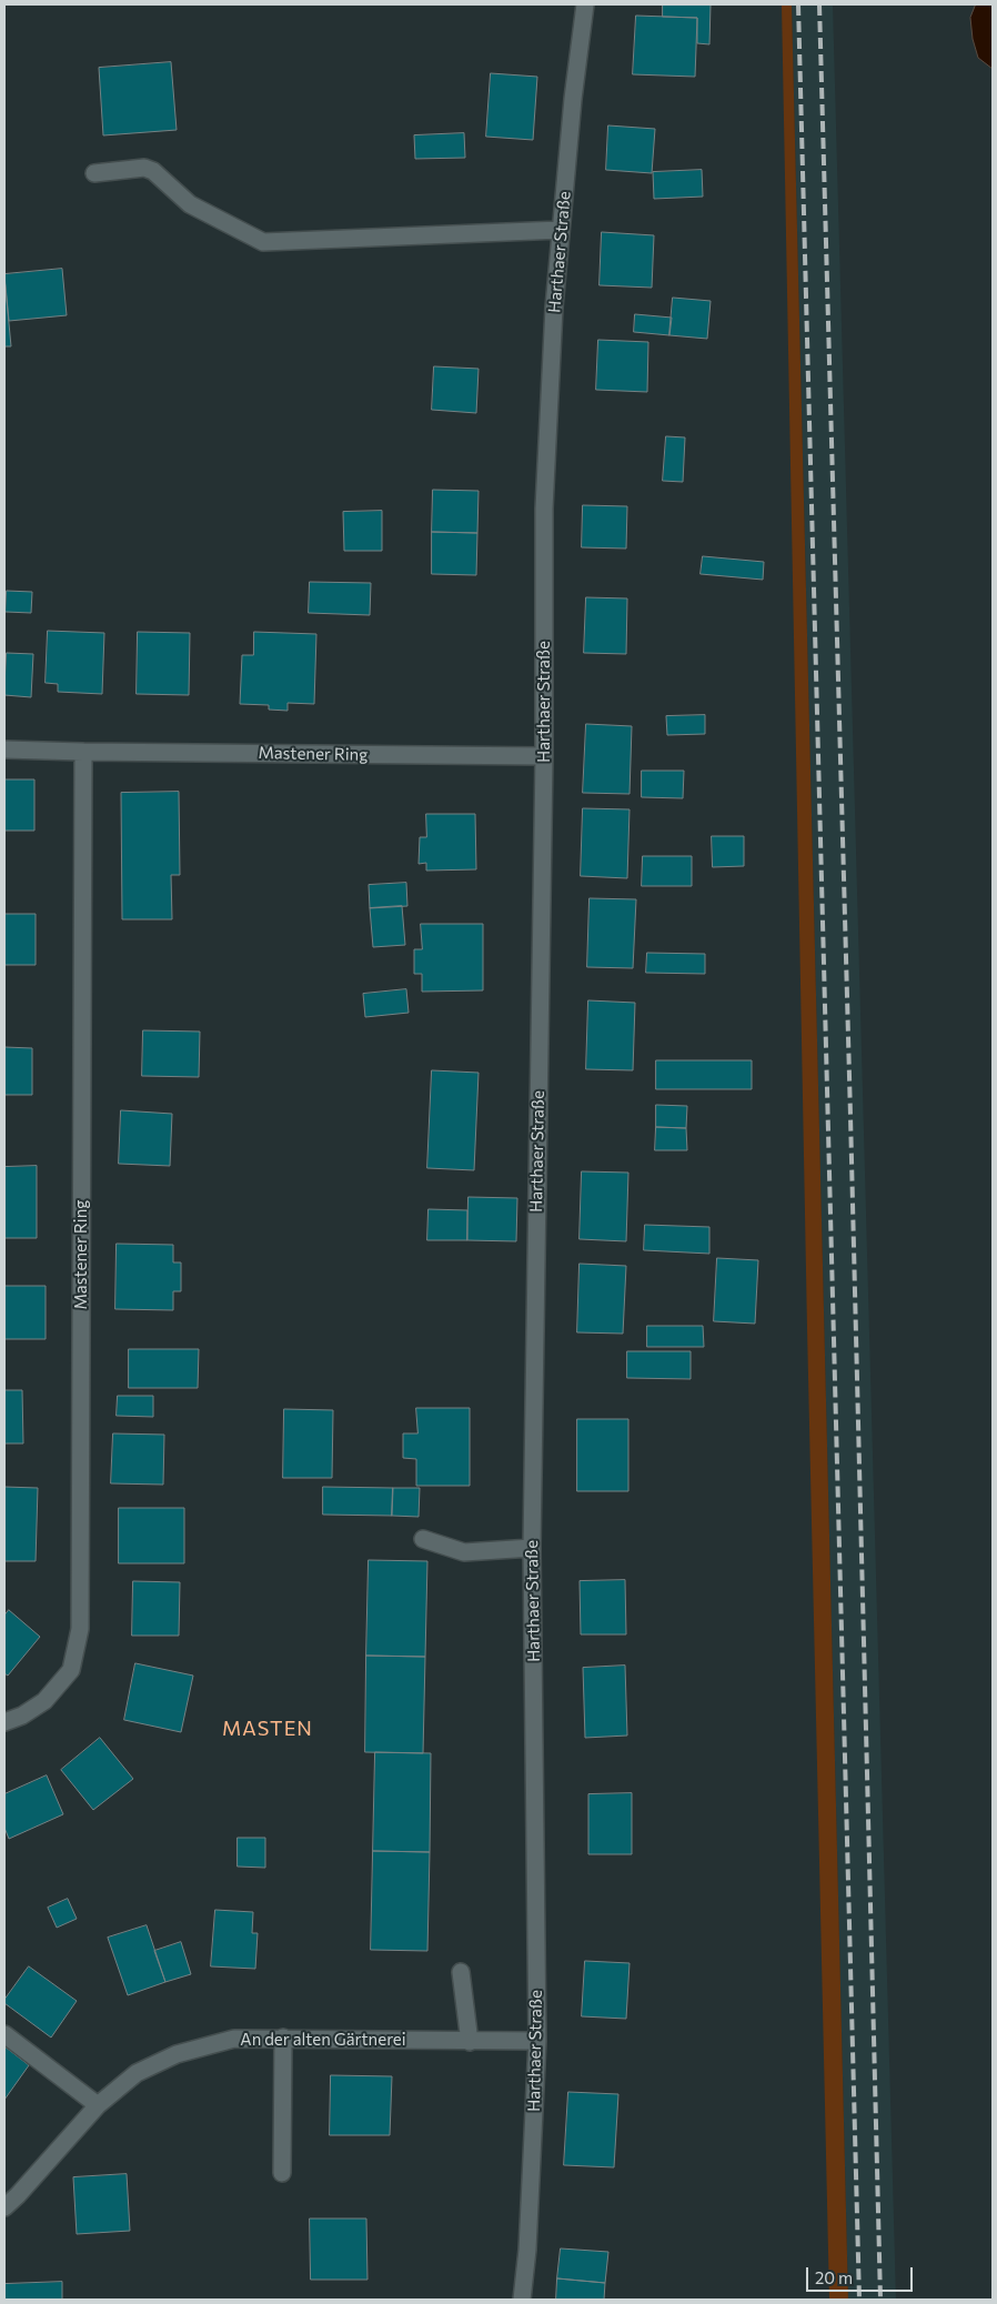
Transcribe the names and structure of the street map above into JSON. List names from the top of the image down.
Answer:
{
  "streets": {
    "street": ["Harthaer Straße", "Mastener Ring", "An der alten Gärtnerei"]
  },
  "crossings": [
    ["Harthaer Straße", "Mastener Ring"],
    ["Harthaer Straße", "An der alten Gärtnerei"]
  ],
  "districts": ["MASTEN"],
  "scale_bar": "20 m"
}
